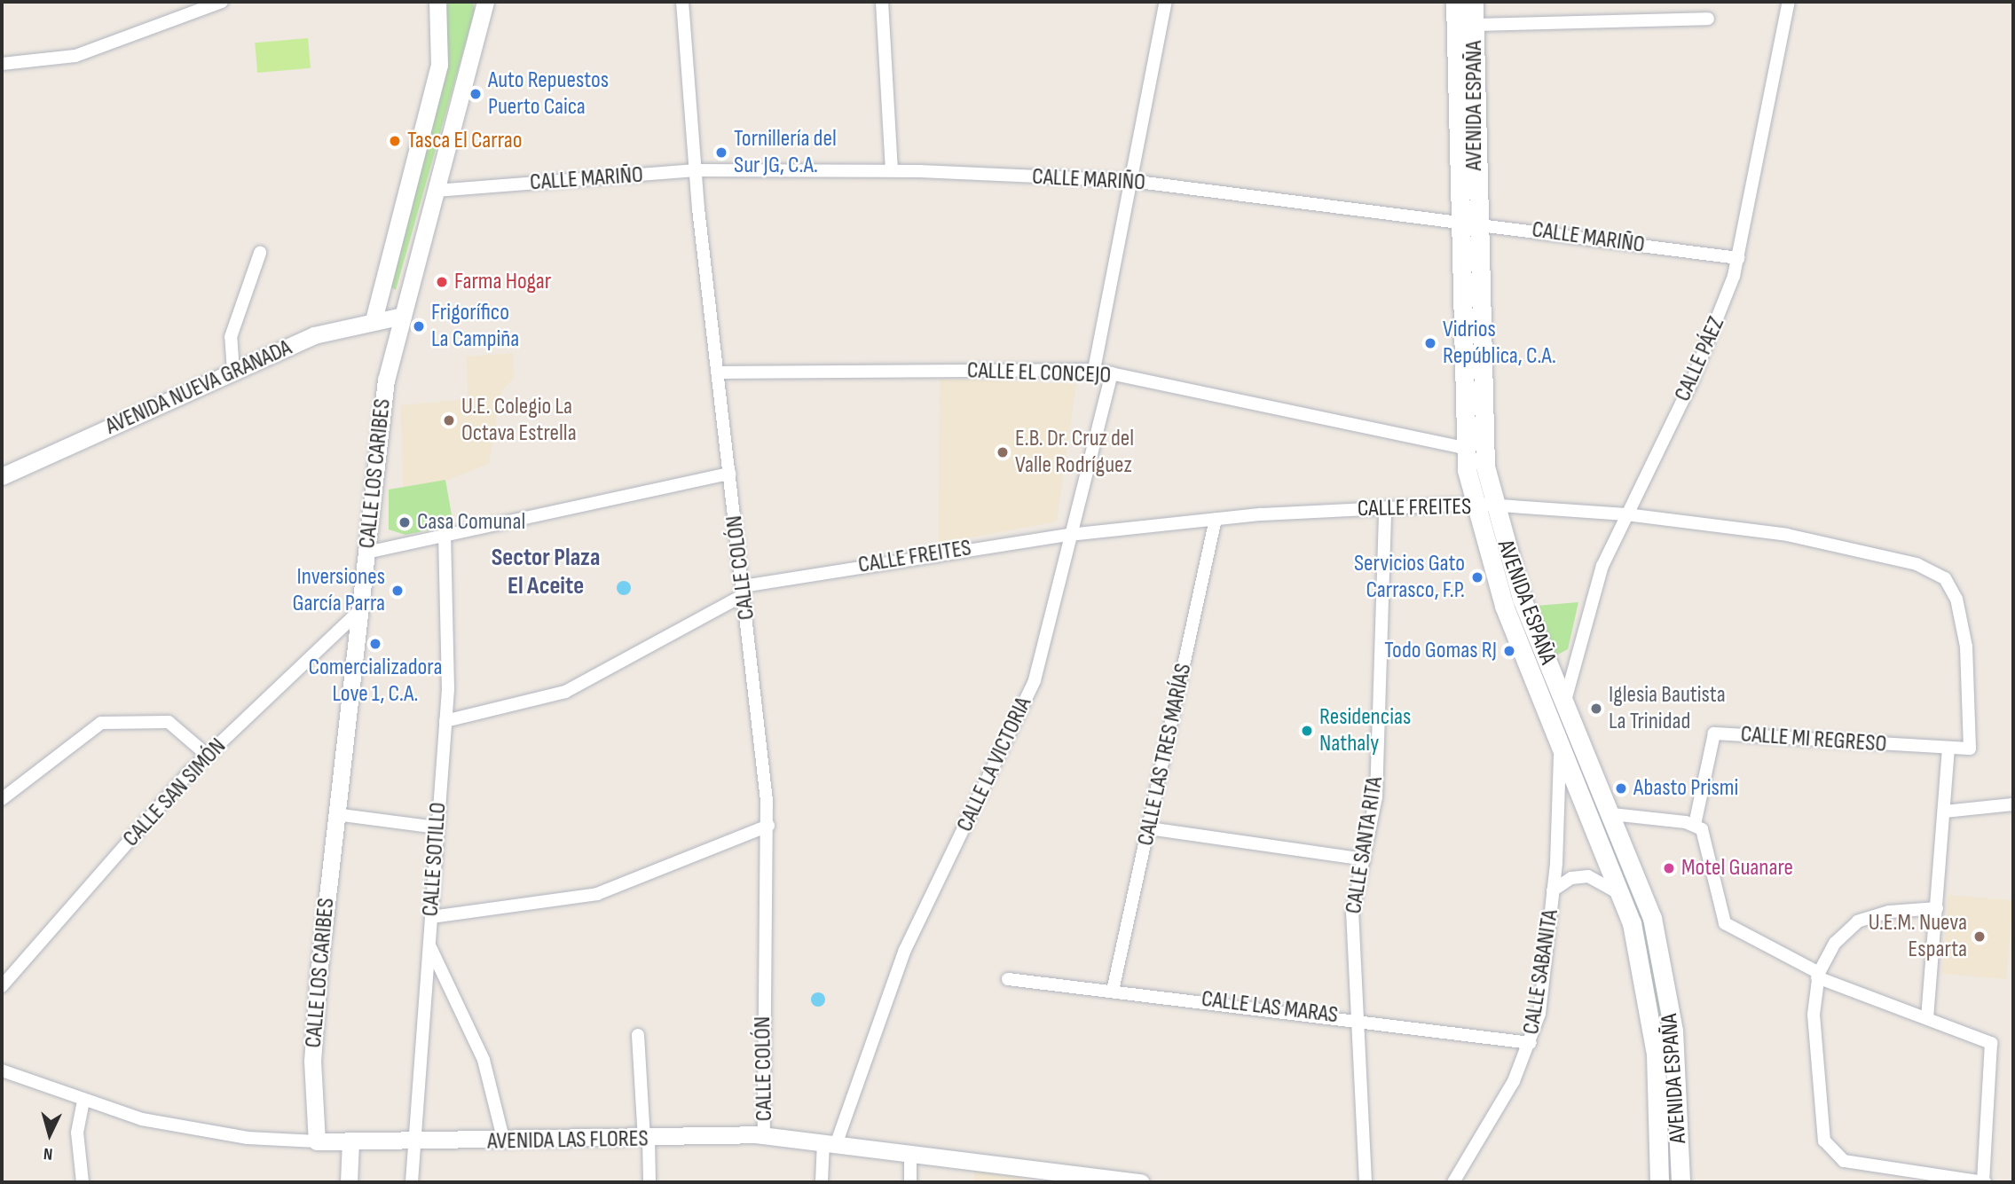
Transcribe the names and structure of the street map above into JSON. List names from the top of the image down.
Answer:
{
  "streets": {
    "main road": ["AVENIDA ESPAÑA"],
    "street": [
      "CALLE MARIÑO",
      "CALLE PÁEZ",
      "CALLE EL CONCEJO",
      "AVENIDA NUEVA GRANADA",
      "CALLE LOS CARIBES",
      "CALLE FREITES",
      "CALLE COLÓN",
      "CALLE MI REGRESO",
      "CALLE LAS TRES MARÍAS",
      "CALLE LA VICTORIA",
      "CALLE SAN SIMÓN",
      "CALLE SANTA RITA",
      "CALLE SOTILLO",
      "CALLE SABANITA",
      "CALLE LAS MARAS",
      "AVENIDA LAS FLORES"
    ]
  },
  "crossings": [
    ["AVENIDA ESPAÑA", "CALLE MARIÑO"],
    ["AVENIDA ESPAÑA", "CALLE PÁEZ"],
    ["AVENIDA ESPAÑA", "CALLE EL CONCEJO"],
    ["AVENIDA ESPAÑA", "CALLE FREITES"],
    ["AVENIDA ESPAÑA", "CALLE SABANITA"],
    ["CALLE MARIÑO", "CALLE PÁEZ"],
    ["CALLE MARIÑO", "CALLE LOS CARIBES"],
    ["CALLE MARIÑO", "CALLE COLÓN"],
    ["CALLE PÁEZ", "CALLE FREITES"],
    ["CALLE EL CONCEJO", "CALLE COLÓN"],
    ["CALLE EL CONCEJO", "CALLE LA VICTORIA"],
    ["AVENIDA NUEVA GRANADA", "CALLE LOS CARIBES"],
    ["CALLE LOS CARIBES", "CALLE SAN SIMÓN"],
    ["CALLE LOS CARIBES", "AVENIDA LAS FLORES"],
    ["CALLE FREITES", "CALLE COLÓN"],
    ["CALLE FREITES", "CALLE MI REGRESO"],
    ["CALLE FREITES", "CALLE LAS TRES MARÍAS"],
    ["CALLE FREITES", "CALLE LA VICTORIA"],
    ["CALLE FREITES", "CALLE SANTA RITA"],
    ["CALLE FREITES", "CALLE SOTILLO"],
    ["CALLE COLÓN", "AVENIDA LAS FLORES"],
    ["CALLE LAS TRES MARÍAS", "CALLE LAS MARAS"],
    ["CALLE LA VICTORIA", "AVENIDA LAS FLORES"],
    ["CALLE SANTA RITA", "CALLE LAS MARAS"],
    ["CALLE SOTILLO", "AVENIDA LAS FLORES"],
    ["CALLE SABANITA", "CALLE LAS MARAS"]
  ],
  "districts": ["Sector Plaza El Aceite"],
  "places": [
    "Auto Repuestos Puerto Caica",
    "Tasca El Carrao",
    "Tornillería del Sur JG, C.A.",
    "Farma Hogar",
    "Frigorífico La Campiña",
    "Vidrios República, C.A.",
    "U.E. Colegio La Octava Estrella",
    "E.B. Dr. Cruz del Valle Rodríguez",
    "Casa Comunal",
    "Servicios Gato Carrasco, F.P.",
    "Inversiones García Parra",
    "Comercializadora Love 1, C.A.",
    "Todo Gomas RJ",
    "Iglesia Bautista La Trinidad",
    "Residencias Nathaly",
    "Abasto Prismi",
    "Motel Guanare",
    "U.E.M. Nueva Esparta"
  ],
  "north": "bottom"
}
